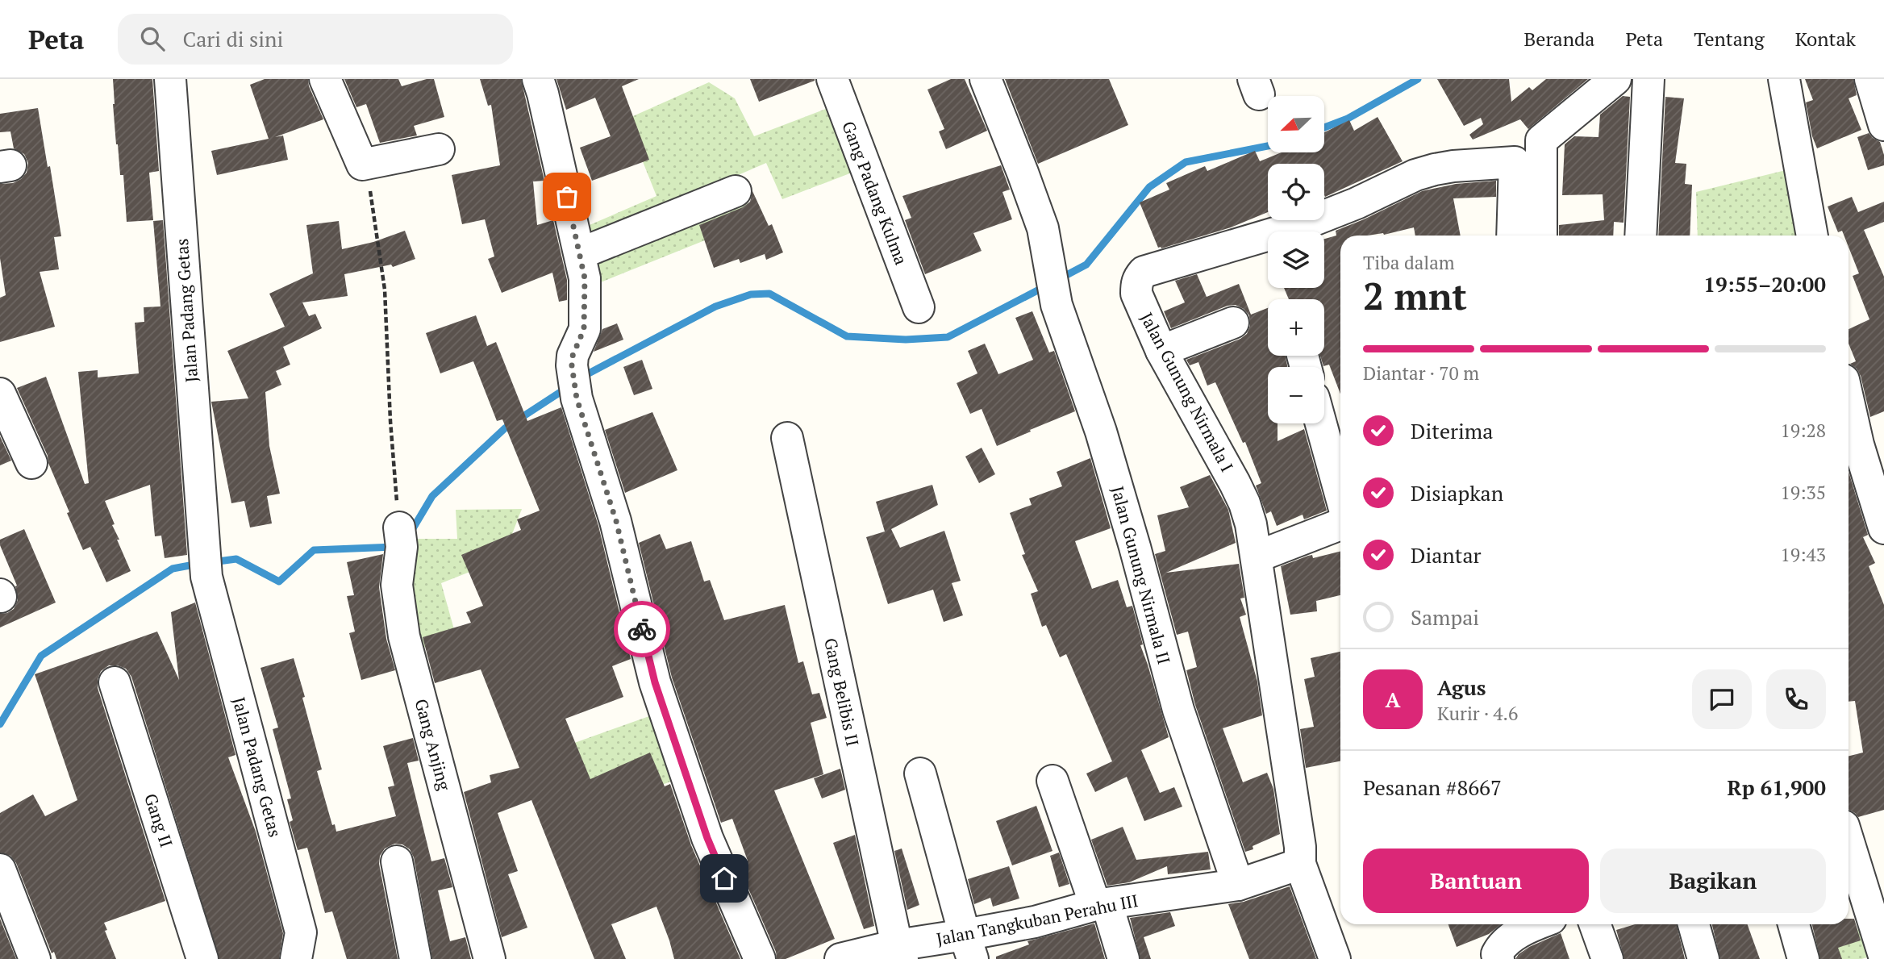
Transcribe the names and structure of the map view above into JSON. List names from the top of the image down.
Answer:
{
  "streets": {
    "street": [
      "Gang Padang Kulma",
      "Jalan Padang Getas",
      "Jalan Gunung Nirmala I",
      "Jalan Gunung Nirmala II",
      "Gang Belibis II",
      "Gang Anjing",
      "Gang II",
      "Jalan Tangkuban Perahu III"
    ]
  },
  "crossings": [
    ["Jalan Gunung Nirmala I", "Jalan Tangkuban Perahu III"],
    ["Jalan Gunung Nirmala II", "Jalan Tangkuban Perahu III"],
    ["Gang Belibis II", "Jalan Tangkuban Perahu III"]
  ],
  "north": "bottom left",
  "page": {
    "header": "Peta",
    "search": "Cari di sini",
    "nav": [
      "Beranda",
      "Peta",
      "Tentang",
      "Kontak"
    ],
    "map_buttons": ["+", "−"],
    "heading": ["2 mnt", "Tiba dalam", "19:55–20:00"],
    "panel": [
      "Agus",
      "Kurir · 4.6",
      "Pesanan #8667",
      "Rp 61,900"
    ],
    "bar": "Diantar · 70 m",
    "list": [
      ["Diterima", "19:28"],
      ["Disiapkan", "19:35"],
      ["Diantar", "19:43"],
      "Sampai"
    ],
    "round": "A",
    "buttons": ["Bantuan", "Bagikan"]
  }
}
